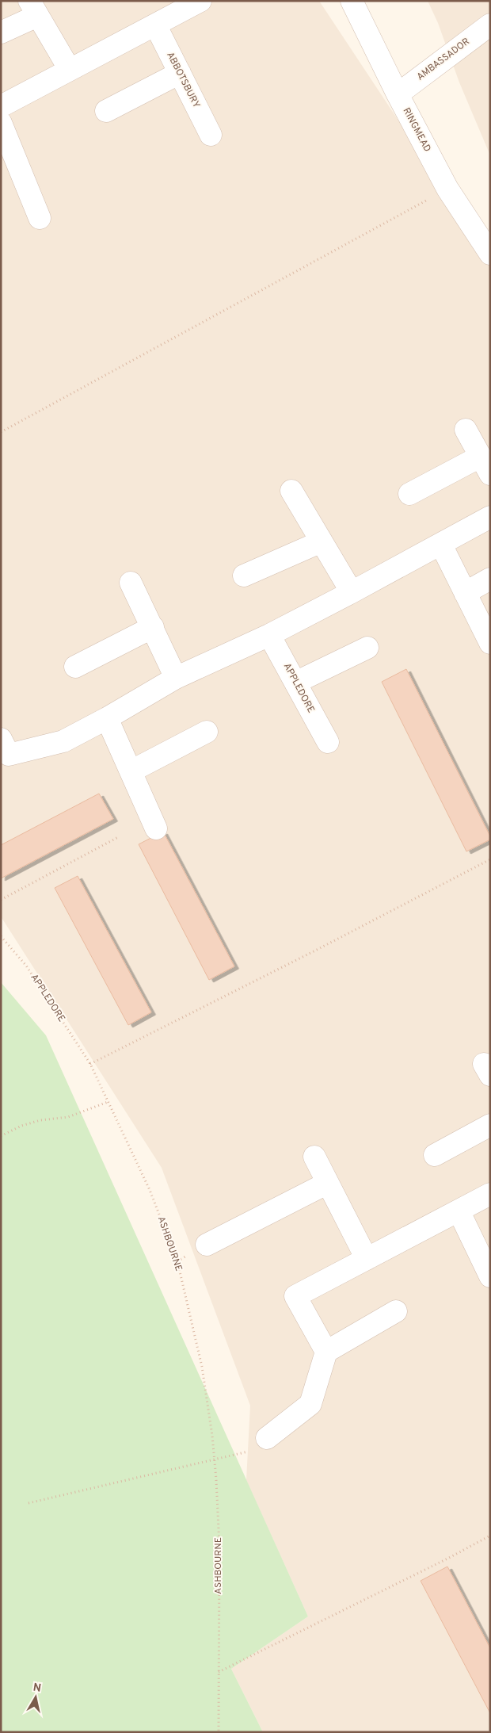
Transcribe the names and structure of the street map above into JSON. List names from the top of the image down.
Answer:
{
  "streets": {
    "street": [
      "AMBASSADOR",
      "ABBOTSBURY",
      "RINGMEAD",
      "APPLEDORE"
    ],
    "path": ["ASHBOURNE"]
  },
  "crossings": [
    ["AMBASSADOR", "RINGMEAD"],
    ["APPLEDORE", "ASHBOURNE"]
  ],
  "north": "top"
}
